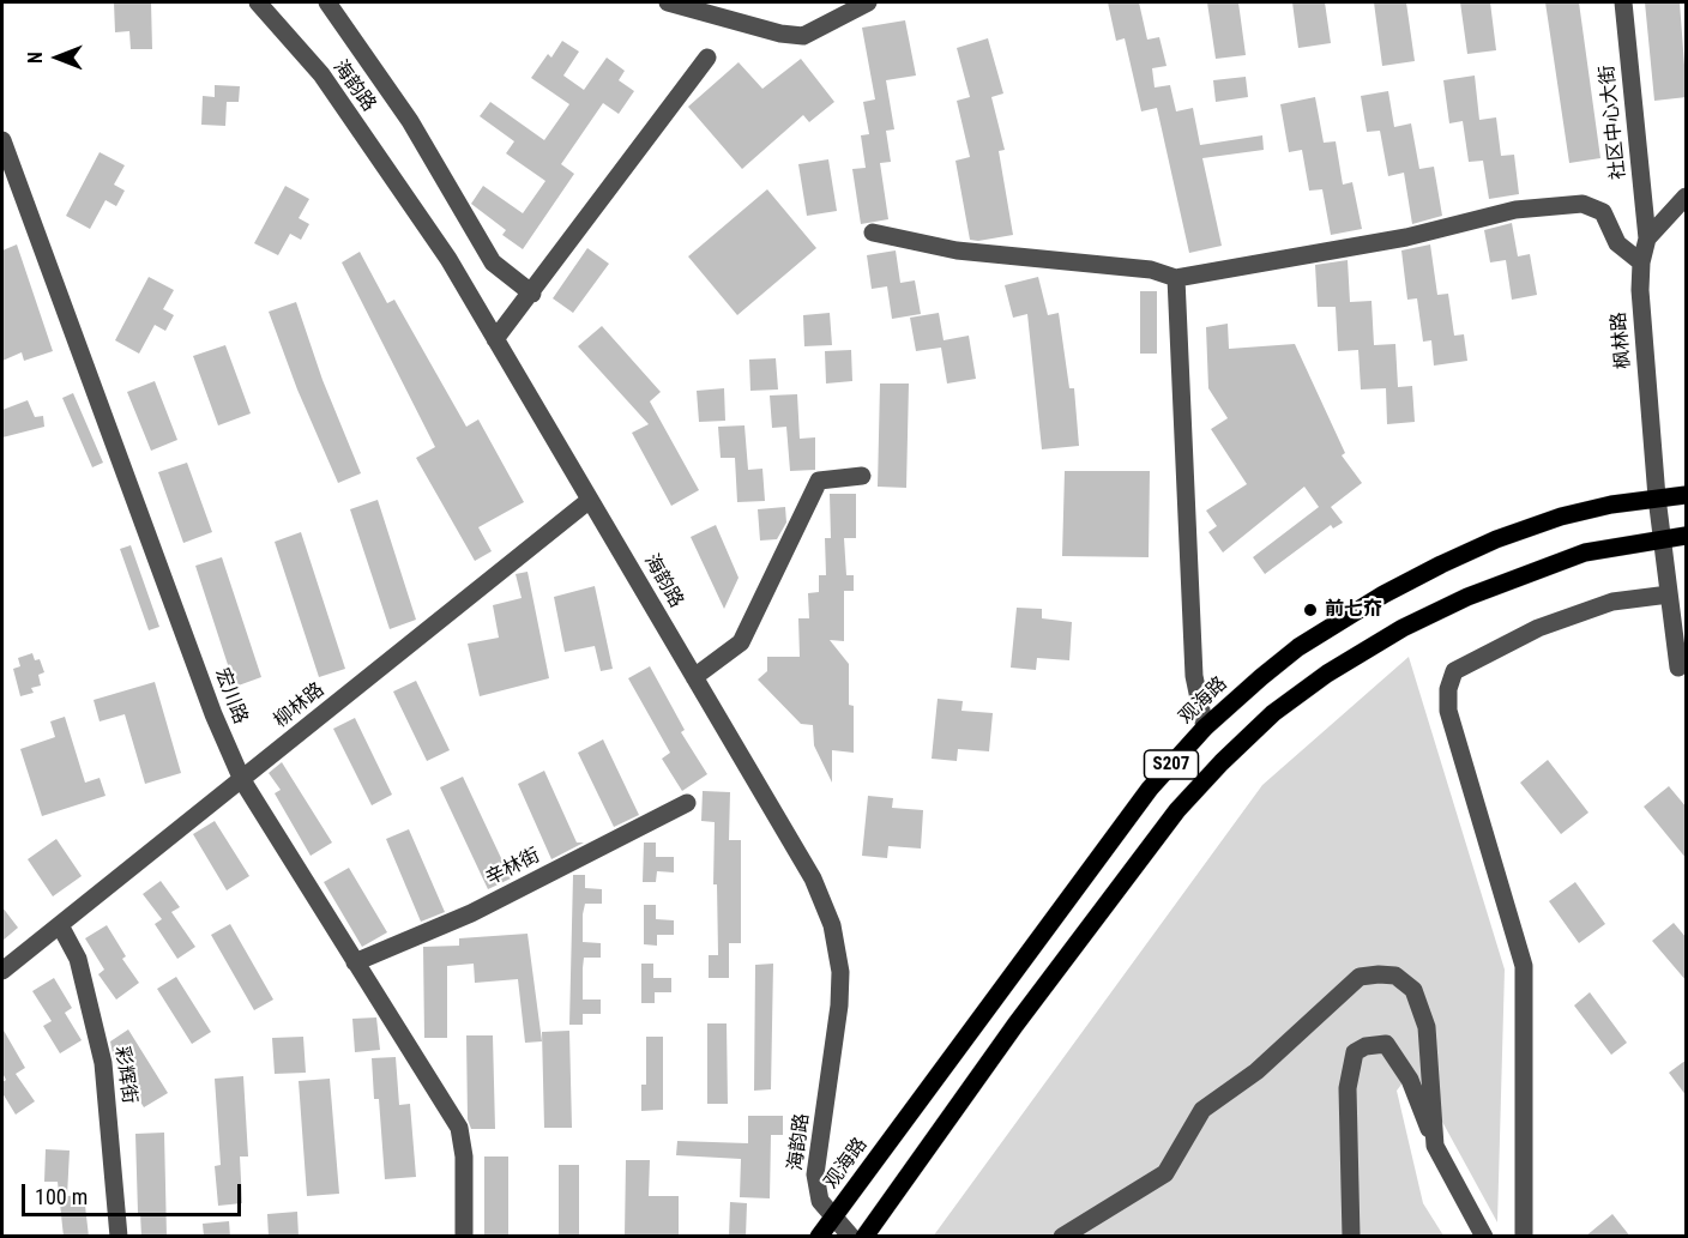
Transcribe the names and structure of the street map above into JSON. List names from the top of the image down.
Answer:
{
  "streets": {
    "main road": ["观海路", "S207"],
    "street": [
      "海韵路",
      "社区中心大街",
      "枫林路",
      "宏川路",
      "柳林路",
      "辛林街",
      "彩辉街"
    ]
  },
  "crossings": [
    ["海韵路", "观海路"],
    ["海韵路", "柳林路"],
    ["社区中心大街", "枫林路"],
    ["枫林路", "观海路"],
    ["宏川路", "柳林路"],
    ["宏川路", "辛林街"],
    ["柳林路", "彩辉街"]
  ],
  "places": ["前七夼"],
  "scale_bar": "100 m",
  "north": "left"
}
